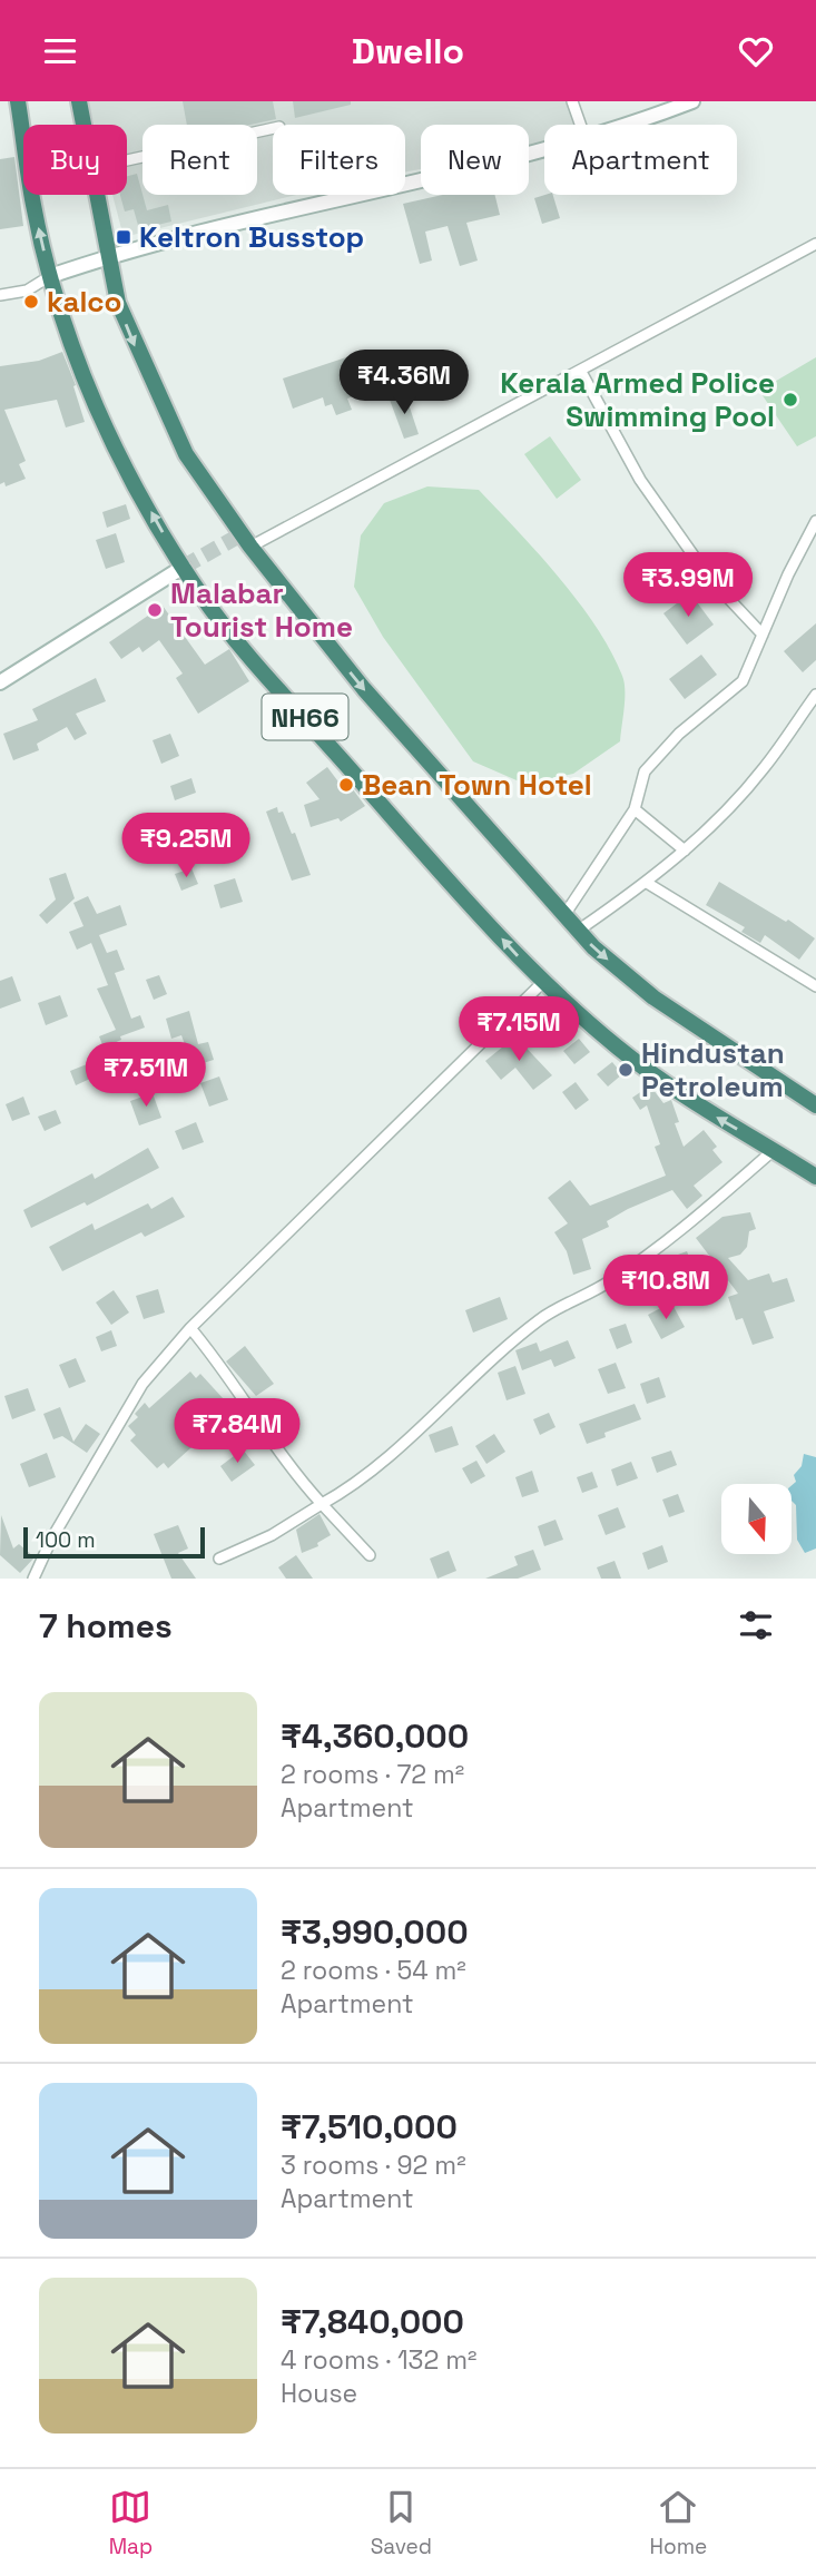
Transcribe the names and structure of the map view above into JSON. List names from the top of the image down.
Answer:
{
  "streets": {
    "highway": ["NH66"]
  },
  "places": {
    "transit": ["Keltron Busstop"],
    "other": [
      "kalco",
      "Kerala Armed Police Swimming Pool",
      "Malabar Tourist Home",
      "Bean Town Hotel",
      "Hindustan Petroleum"
    ]
  },
  "scale_bar": "100 m",
  "north": "bottom",
  "page": {
    "header": "Dwello",
    "chip": [
      "Buy",
      "Rent",
      "Filters",
      "New",
      "Apartment"
    ],
    "price": [
      "₹4.36M",
      "₹3.99M",
      "₹9.25M",
      "₹7.15M",
      "₹7.51M",
      "₹10.8M",
      "₹7.84M"
    ],
    "scale": "100 m",
    "heading": "7 homes",
    "list": [
      {
        "name": "₹4,360,000",
        "note": "2 rooms · 72 m² · Apartment"
      },
      {
        "name": "₹3,990,000",
        "note": "2 rooms · 54 m² · Apartment"
      },
      {
        "name": "₹7,510,000",
        "note": "3 rooms · 92 m² · Apartment"
      },
      {
        "name": "₹7,840,000",
        "note": "4 rooms · 132 m² · House"
      }
    ],
    "tabs": ["Map", "Saved", "Home"]
  }
}
